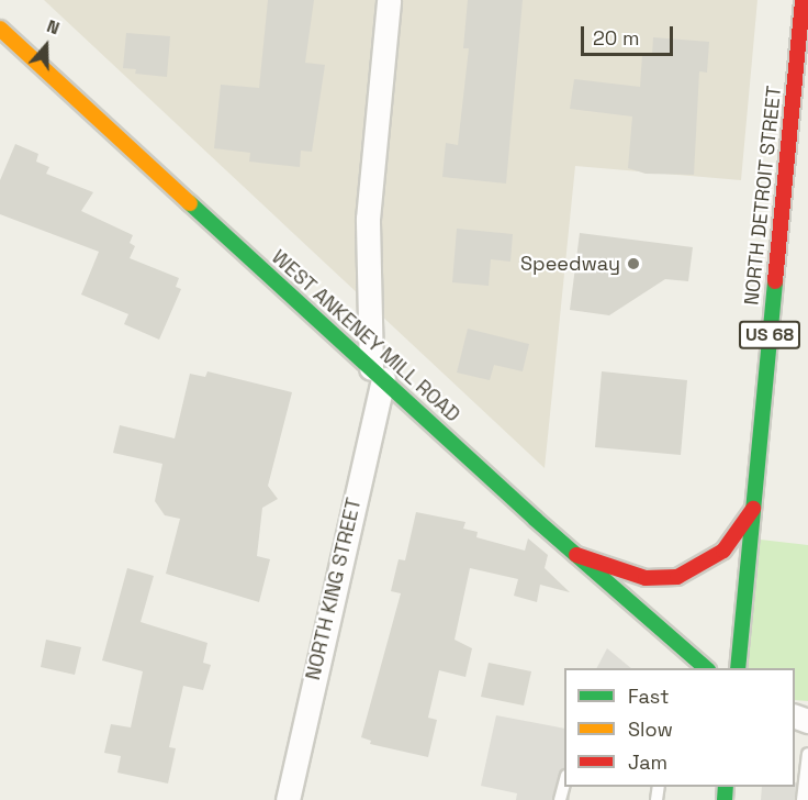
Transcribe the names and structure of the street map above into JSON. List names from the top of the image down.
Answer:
{
  "streets": {
    "main road": ["NORTH DETROIT STREET", "US 68", "WEST ANKENEY MILL ROAD"],
    "street": ["NORTH KING STREET"]
  },
  "crossings": [
    ["WEST ANKENEY MILL ROAD", "NORTH KING STREET"]
  ],
  "places": ["Speedway"],
  "legend": ["Fast", "Slow", "Jam"],
  "scale_bar": "20 m",
  "north": "top"
}
